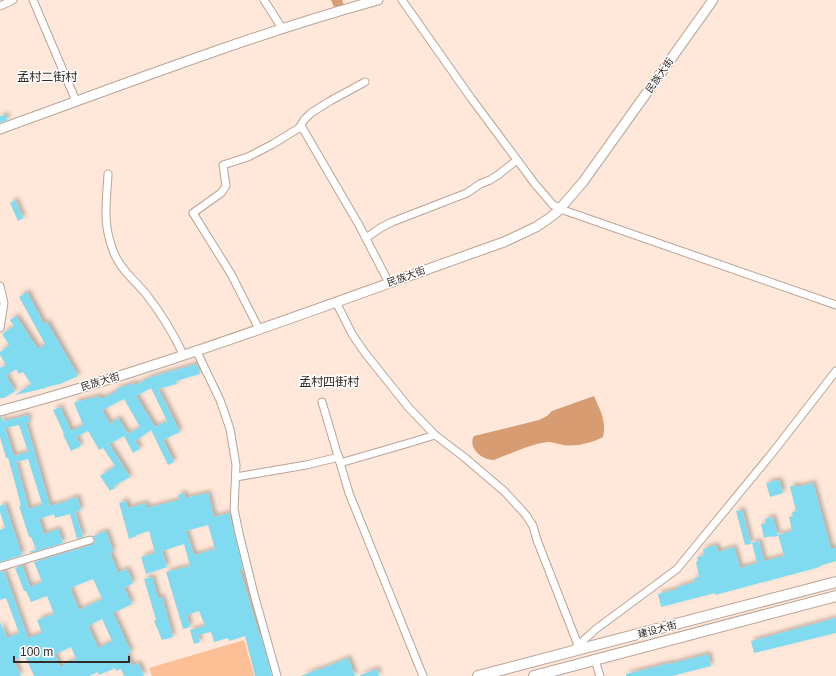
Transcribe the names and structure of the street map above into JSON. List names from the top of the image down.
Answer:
{
  "streets": {
    "main road": ["民族大街", "建设大街"]
  },
  "districts": ["孟村二街村", "孟村四街村"],
  "scale_bar": "100 m"
}
